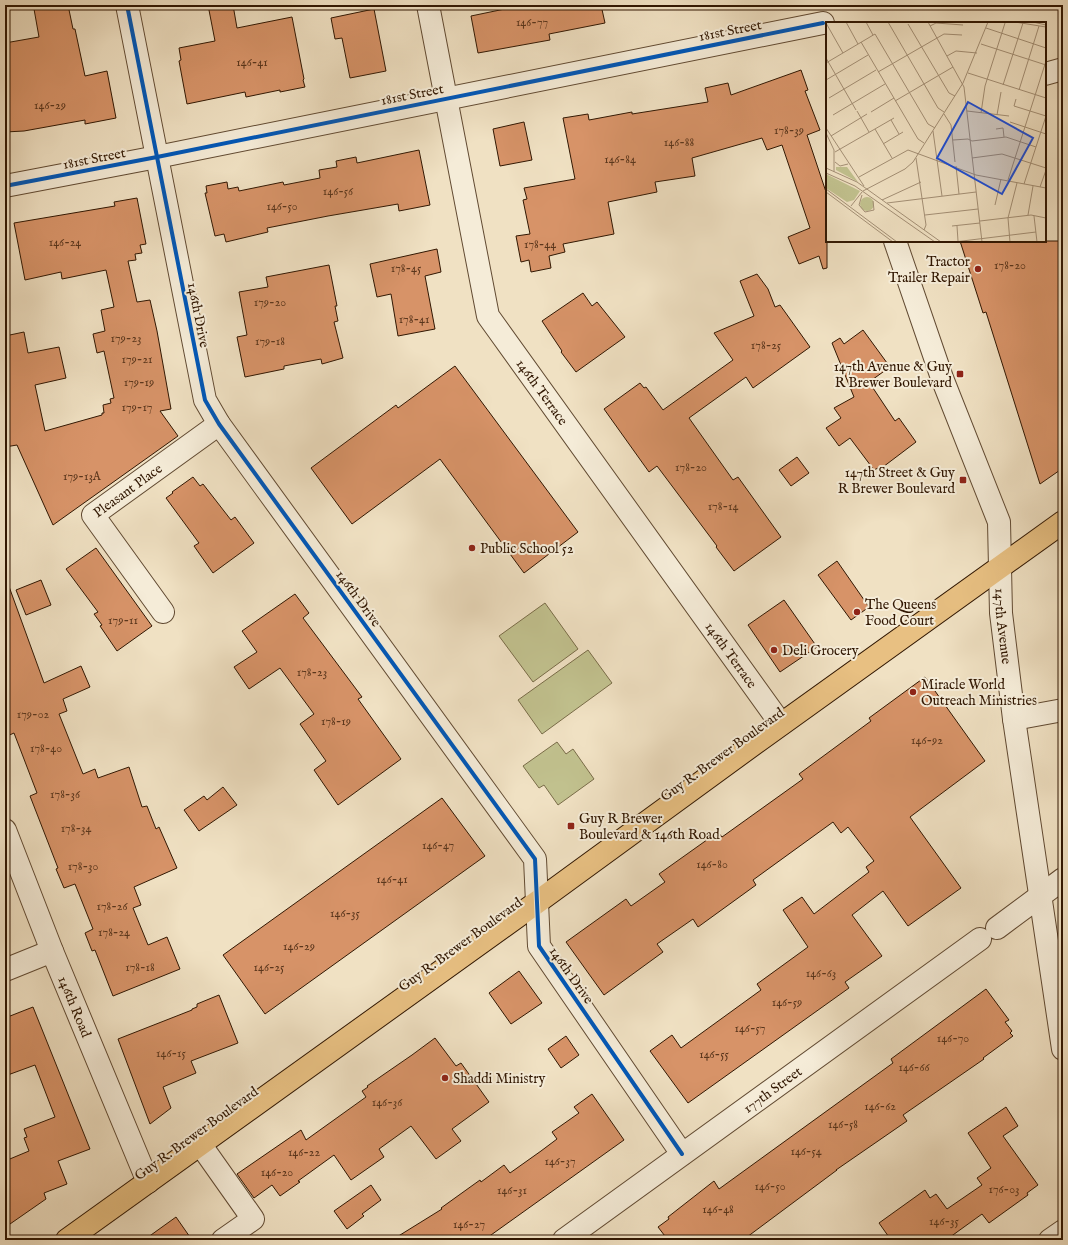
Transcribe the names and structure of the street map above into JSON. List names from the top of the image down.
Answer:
{
  "streets": {
    "main road": ["Guy R. Brewer Boulevard"],
    "street": [
      "181st Street",
      "146th Drive",
      "146th Terrace",
      "Pleasant Place",
      "147th Avenue",
      "146th Road",
      "177th Street"
    ]
  },
  "crossings": [
    ["181st Street", "146th Drive"],
    ["181st Street", "146th Terrace"],
    ["146th Drive", "Pleasant Place"],
    ["146th Drive", "Guy R. Brewer Boulevard"],
    ["146th Drive", "177th Street"],
    ["146th Terrace", "Guy R. Brewer Boulevard"],
    ["147th Avenue", "Guy R. Brewer Boulevard"],
    ["147th Avenue", "177th Street"],
    ["Guy R. Brewer Boulevard", "146th Road"]
  ],
  "places": {
    "other": [
      "Tractor Trailer Repair",
      "Public School 52",
      "The Queens Food Court",
      "Deli Grocery",
      "Miracle World Outreach Ministries",
      "Shaddi Ministry"
    ],
    "transit": ["147th Avenue & Guy R Brewer Boulevard", "147th Street & Guy R Brewer Boulevard", "Guy R Brewer Boulevard & 146th Road"]
  },
  "house_numbers": [
    "146-77",
    "146-41",
    "146-29",
    "178-39",
    "146-88",
    "146-84",
    "146-56",
    "146-50",
    "146-24",
    "178-44",
    "178-20",
    "178-45",
    "179-20",
    "178-41",
    "179-23",
    "179-18",
    "178-25",
    "179-21",
    "179-19",
    "179-17",
    "178-20",
    "179-13A",
    "178-14",
    "179-11",
    "178-23",
    "179-02",
    "178-19",
    "146-92",
    "178-40",
    "178-36",
    "178-34",
    "146-47",
    "146-80",
    "178-30",
    "146-41",
    "178-26",
    "146-35",
    "178-24",
    "146-29",
    "178-18",
    "146-25",
    "146-63",
    "146-59",
    "146-57",
    "146-70",
    "146-15",
    "146-55",
    "146-66",
    "146-36",
    "146-62",
    "146-58",
    "146-54",
    "146-22",
    "146-37",
    "146-20",
    "146-50",
    "176-03",
    "146-31",
    "146-48",
    "146-35",
    "146-27"
  ]
}
